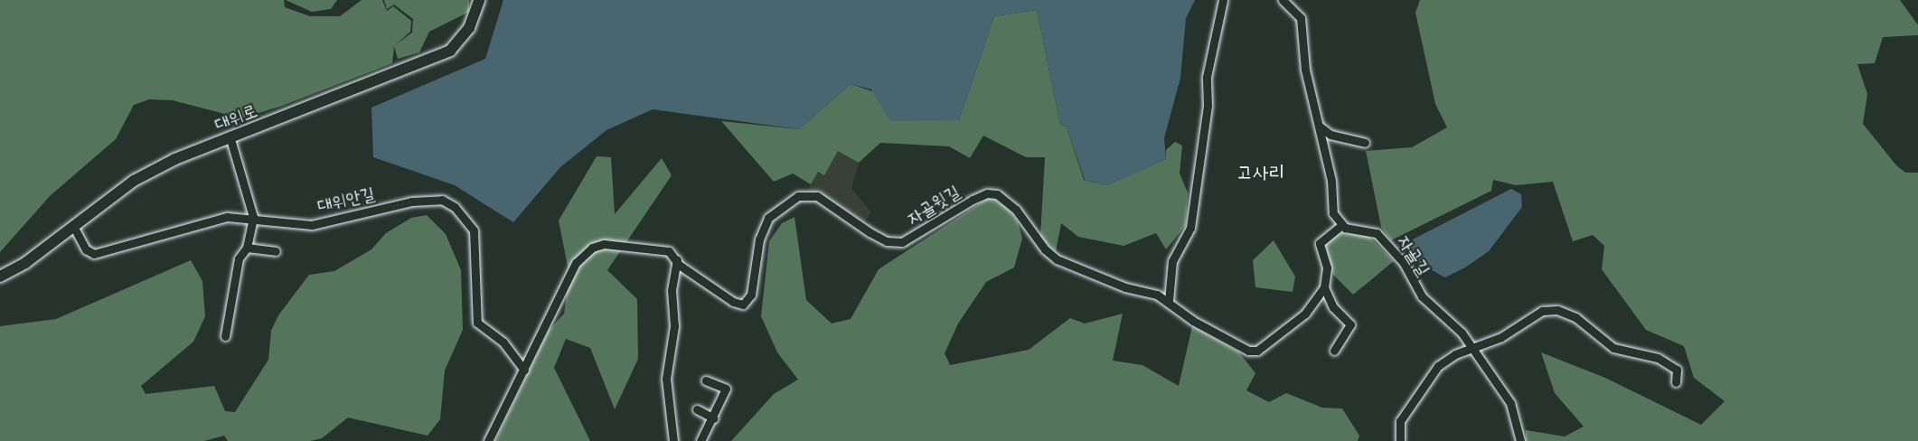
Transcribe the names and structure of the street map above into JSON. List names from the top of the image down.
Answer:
{
  "streets": {
    "main road": ["대위로"],
    "street": ["대위안길", "자골윗길", "자골길"]
  },
  "crossings": [
    ["대위로", "대위안길"],
    ["대위안길", "자골윗길"]
  ],
  "districts": ["고사리"]
}
